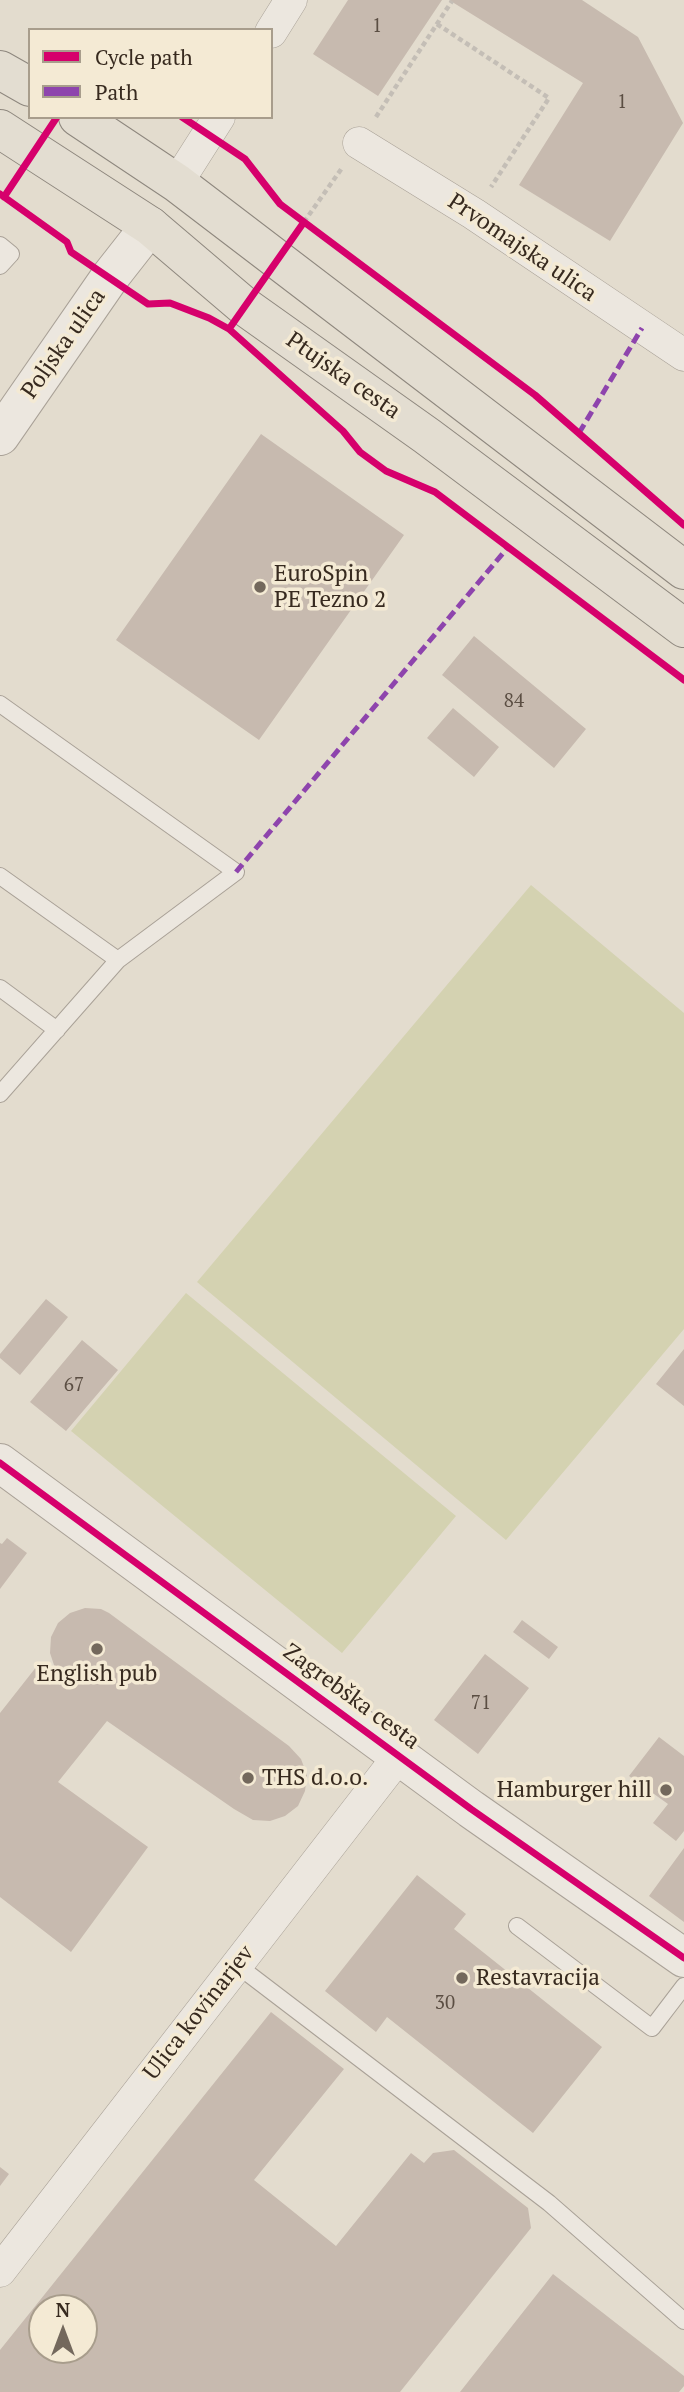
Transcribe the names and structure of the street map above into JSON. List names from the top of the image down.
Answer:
{
  "streets": {
    "main road": ["Poljska ulica", "Ptujska cesta"],
    "street": ["Prvomajska ulica", "Zagrebška cesta", "Ulica kovinarjev"]
  },
  "crossings": [
    ["Poljska ulica", "Ptujska cesta"],
    ["Zagrebška cesta", "Ulica kovinarjev"]
  ],
  "places": [
    "EuroSpin PE Tezno 2",
    "English pub",
    "THS d.o.o.",
    "Hamburger hill",
    "Restavracija"
  ],
  "house_numbers": [
    "1",
    "1",
    "84",
    "67",
    "71",
    "30"
  ],
  "legend": ["Cycle path", "Path"],
  "north": "top"
}
